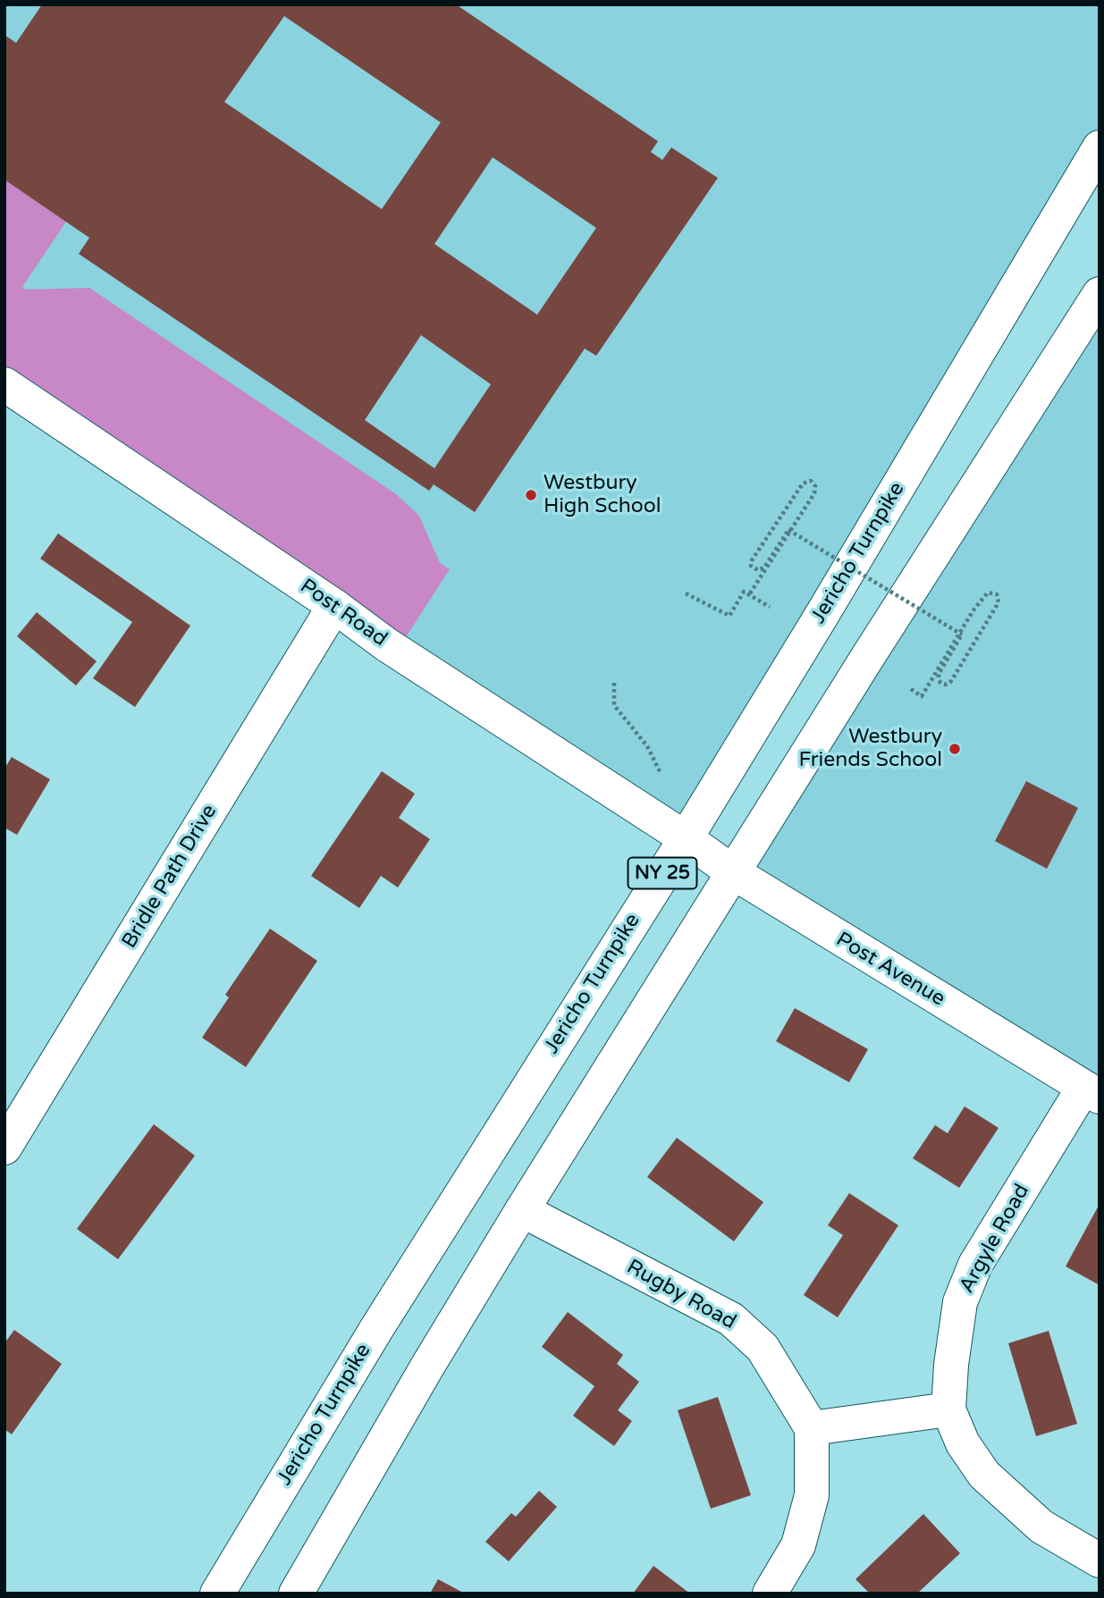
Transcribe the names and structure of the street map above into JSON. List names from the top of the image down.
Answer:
{
  "streets": {
    "main road": [
      "Jericho Turnpike",
      "Post Road",
      "NY 25",
      "Bridle Path Drive",
      "Post Avenue",
      "Argyle Road",
      "Rugby Road"
    ]
  },
  "crossings": [
    ["Jericho Turnpike", "Post Road"],
    ["Jericho Turnpike", "Post Avenue"],
    ["Post Road", "Bridle Path Drive"],
    ["Post Road", "Post Avenue"],
    ["NY 25", "Post Avenue"],
    ["NY 25", "Rugby Road"],
    ["Post Avenue", "Argyle Road"]
  ],
  "places": ["Westbury High School", "Westbury Friends School"]
}
